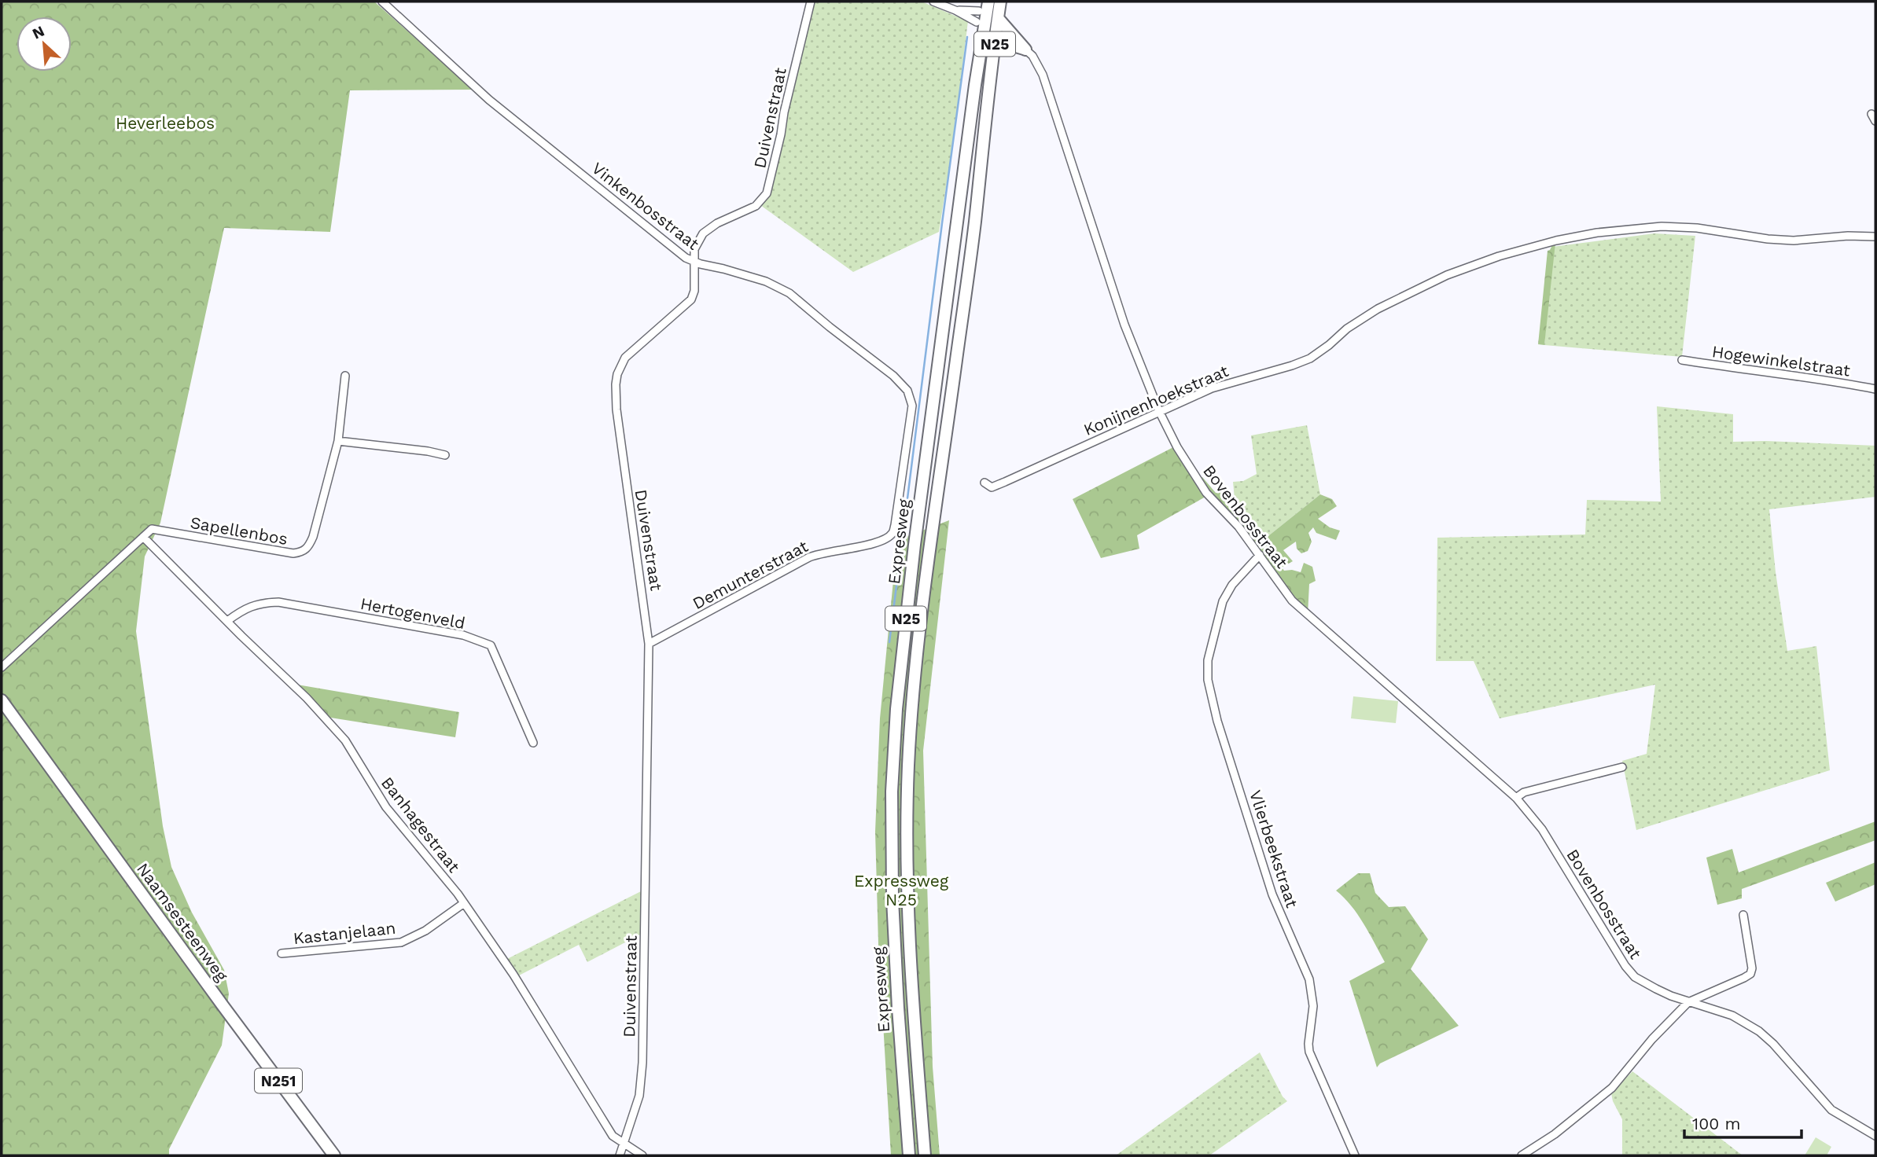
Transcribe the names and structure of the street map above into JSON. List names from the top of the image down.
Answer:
{
  "streets": {
    "main road": [
      "N25",
      "Expresweg",
      "Naamsesteenweg",
      "N251"
    ],
    "street": [
      "Duivenstraat",
      "Vinkenbosstraat",
      "Hogewinkelstraat",
      "Konijnenhoekstraat",
      "Bovenbosstraat",
      "Sapellenbos",
      "Demunterstraat",
      "Hertogenveld",
      "Banhagestraat",
      "Vlierbeekstraat",
      "Kastanjelaan"
    ]
  },
  "crossings": [
    ["Duivenstraat", "Vinkenbosstraat"],
    ["Duivenstraat", "Demunterstraat"],
    ["Duivenstraat", "Banhagestraat"],
    ["Vinkenbosstraat", "Demunterstraat"],
    ["Konijnenhoekstraat", "Bovenbosstraat"],
    ["Bovenbosstraat", "Vlierbeekstraat"],
    ["Sapellenbos", "Banhagestraat"],
    ["Hertogenveld", "Banhagestraat"],
    ["Banhagestraat", "Kastanjelaan"]
  ],
  "parks": ["Heverleebos", "Expressweg N25"],
  "scale_bar": "100 m",
  "north": "top left"
}
